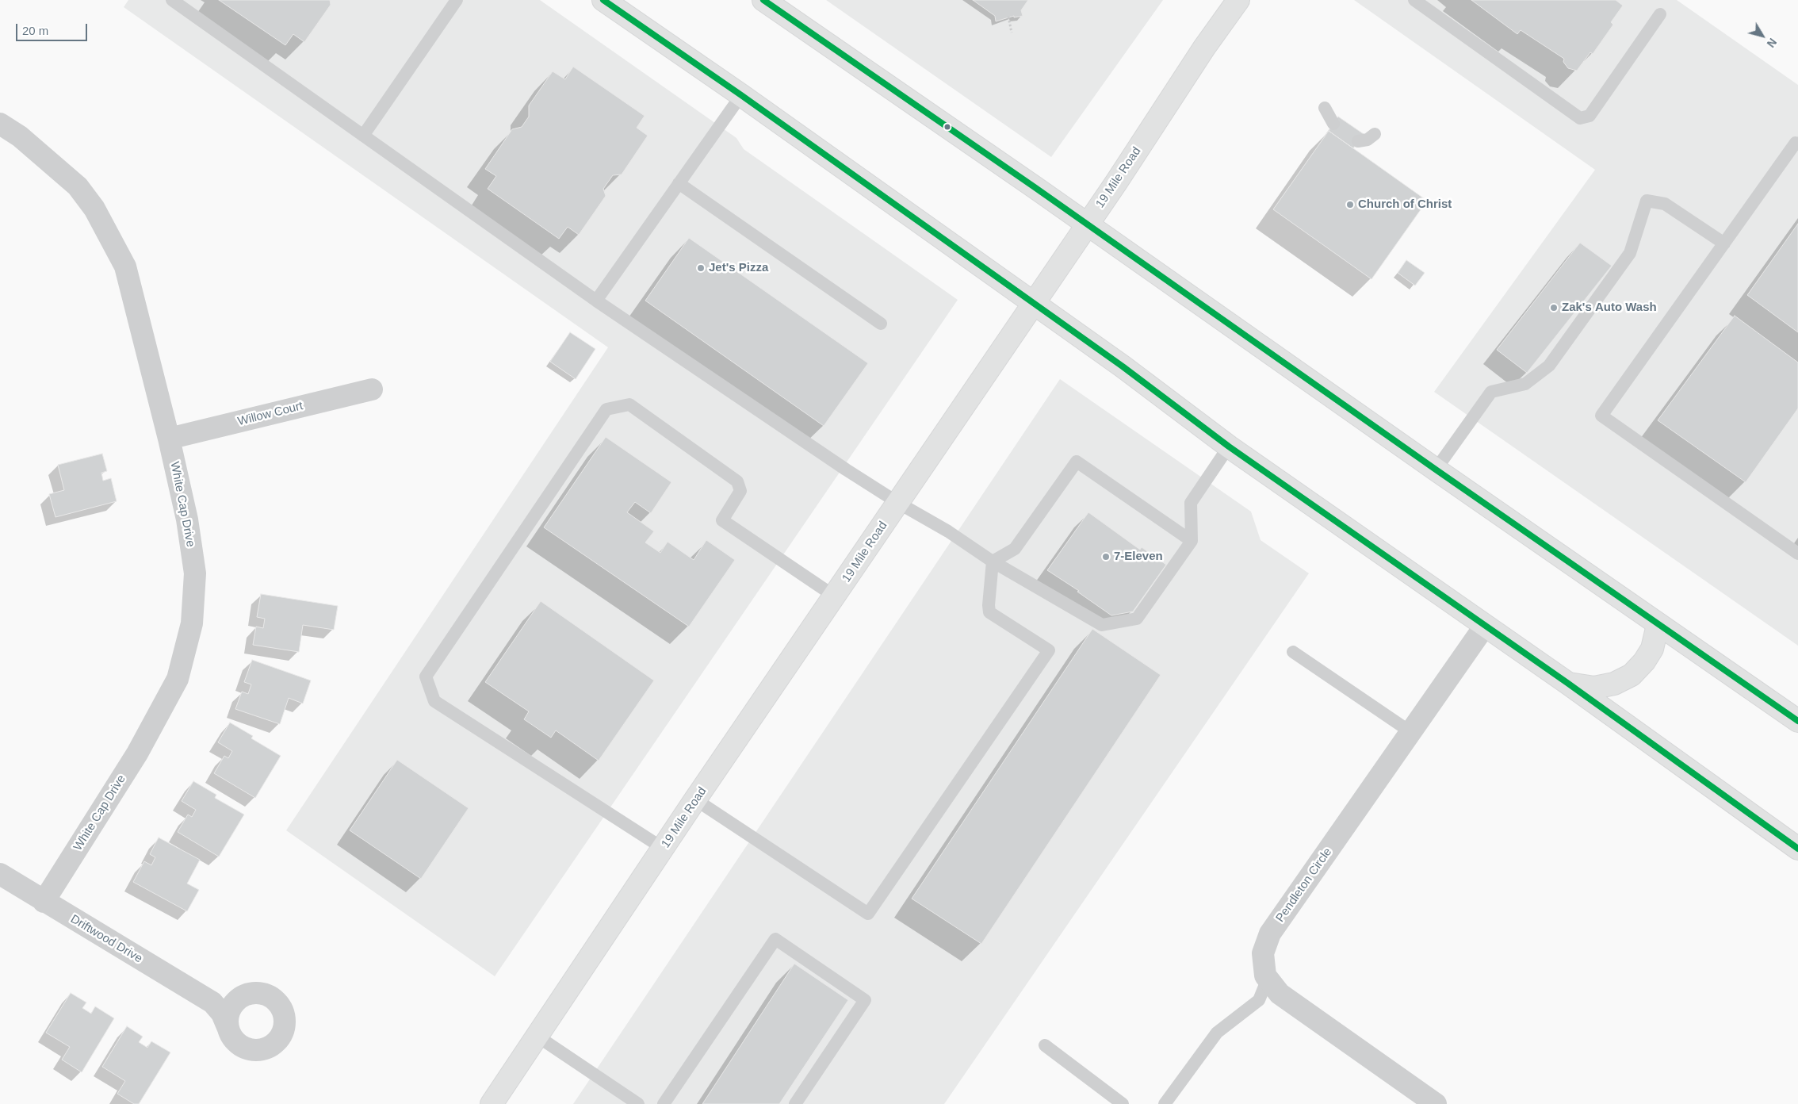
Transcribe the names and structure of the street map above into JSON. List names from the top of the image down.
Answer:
{
  "streets": {
    "main road": ["19 Mile Road"],
    "street": [
      "Willow Court",
      "White Cap Drive",
      "Pendleton Circle",
      "Driftwood Drive"
    ]
  },
  "crossings": [
    ["Willow Court", "White Cap Drive"],
    ["White Cap Drive", "Driftwood Drive"]
  ],
  "places": [
    "Church of Christ",
    "Jet's Pizza",
    "Zak's Auto Wash",
    "7-Eleven"
  ],
  "scale_bar": "20 m",
  "north": "bottom right"
}
